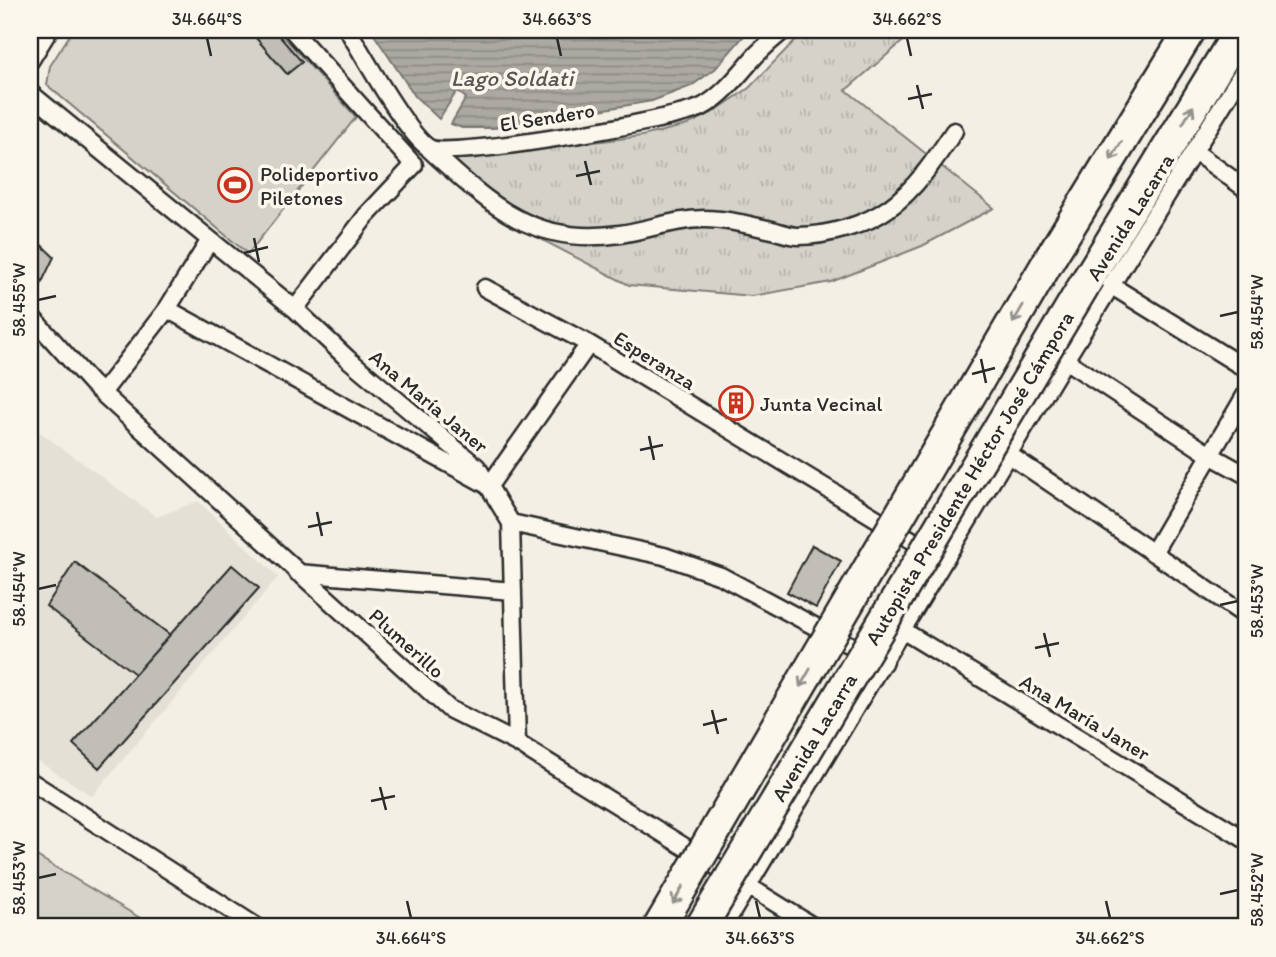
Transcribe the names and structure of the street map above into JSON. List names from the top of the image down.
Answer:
{
  "streets": {
    "highway": ["Autopista Presidente Héctor José Cámpora"],
    "street": [
      "El Sendero",
      "Avenida Lacarra",
      "Esperanza",
      "Ana María Janer",
      "Plumerillo"
    ]
  },
  "crossings": [
    ["Avenida Lacarra", "Esperanza"],
    ["Avenida Lacarra", "Ana María Janer"],
    ["Avenida Lacarra", "Autopista Presidente Héctor José Cámpora"],
    ["Avenida Lacarra", "Plumerillo"]
  ],
  "water": ["Lago Soldati"],
  "places": {
    "sports": ["Polideportivo Piletones"],
    "building": ["Junta Vecinal"]
  },
  "coordinates": [
    "34.664°S",
    "34.663°S",
    "34.662°S",
    "58.455°W",
    "58.454°W",
    "58.453°W",
    "58.452°W"
  ]
}
